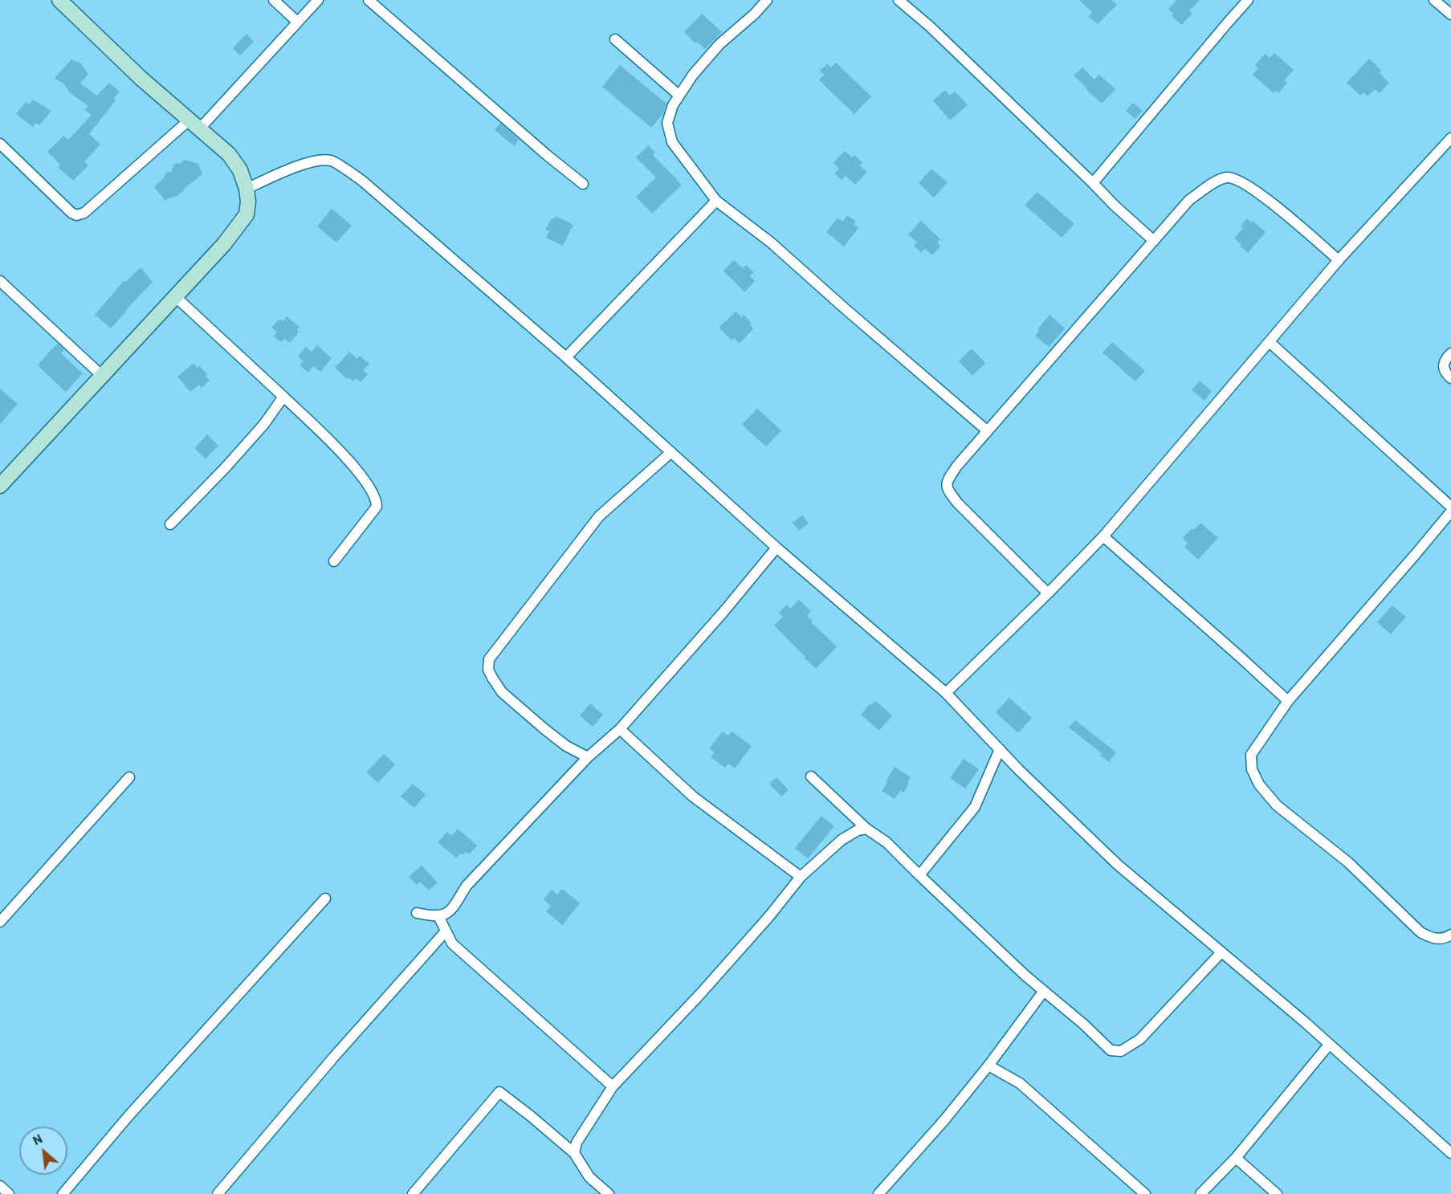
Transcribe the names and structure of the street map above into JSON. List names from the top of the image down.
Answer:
{
  "north": "top left"
}
